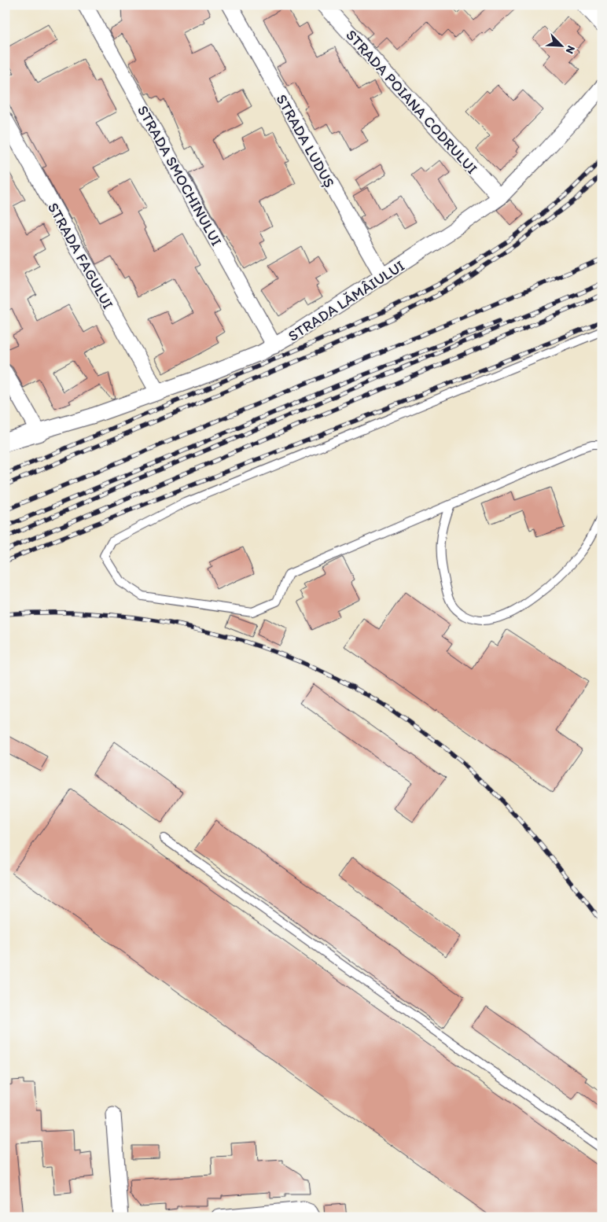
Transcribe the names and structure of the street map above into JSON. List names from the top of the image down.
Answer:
{
  "streets": {
    "street": [
      "STRADA POIANA CODRULUI",
      "STRADA LUDUȘ",
      "STRADA SMOCHINULUI",
      "STRADA FAGULUI",
      "STRADA LĂMÂIULUI"
    ]
  },
  "crossings": [
    ["STRADA POIANA CODRULUI", "STRADA LĂMÂIULUI"],
    ["STRADA LUDUȘ", "STRADA LĂMÂIULUI"],
    ["STRADA SMOCHINULUI", "STRADA LĂMÂIULUI"],
    ["STRADA FAGULUI", "STRADA LĂMÂIULUI"]
  ],
  "north": "bottom right"
}
